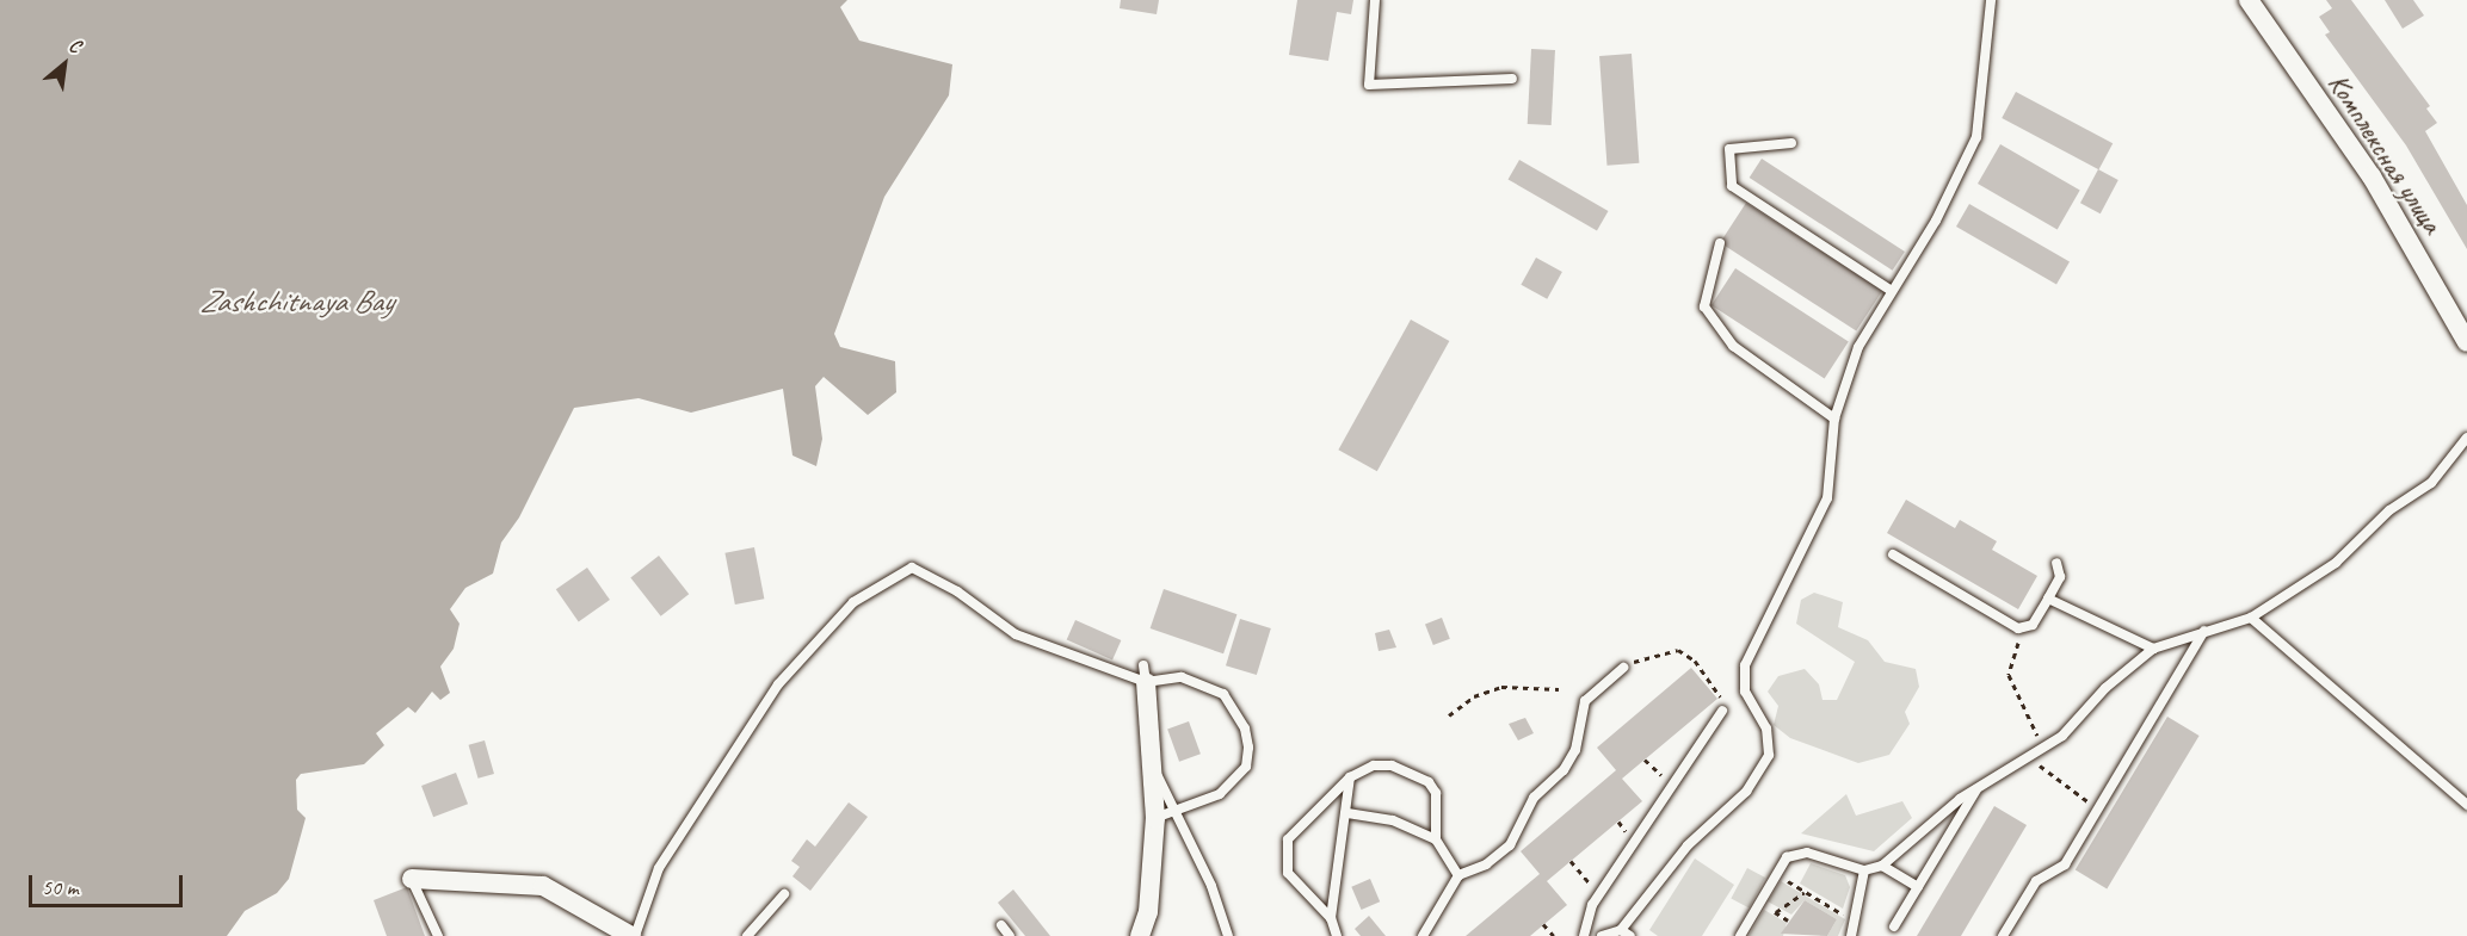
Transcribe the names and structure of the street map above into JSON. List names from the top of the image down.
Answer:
{
  "streets": {
    "street": ["Комплексная улица"]
  },
  "water": ["Zashchitnaya Bay"],
  "scale_bar": "50 m",
  "north": "top right"
}
